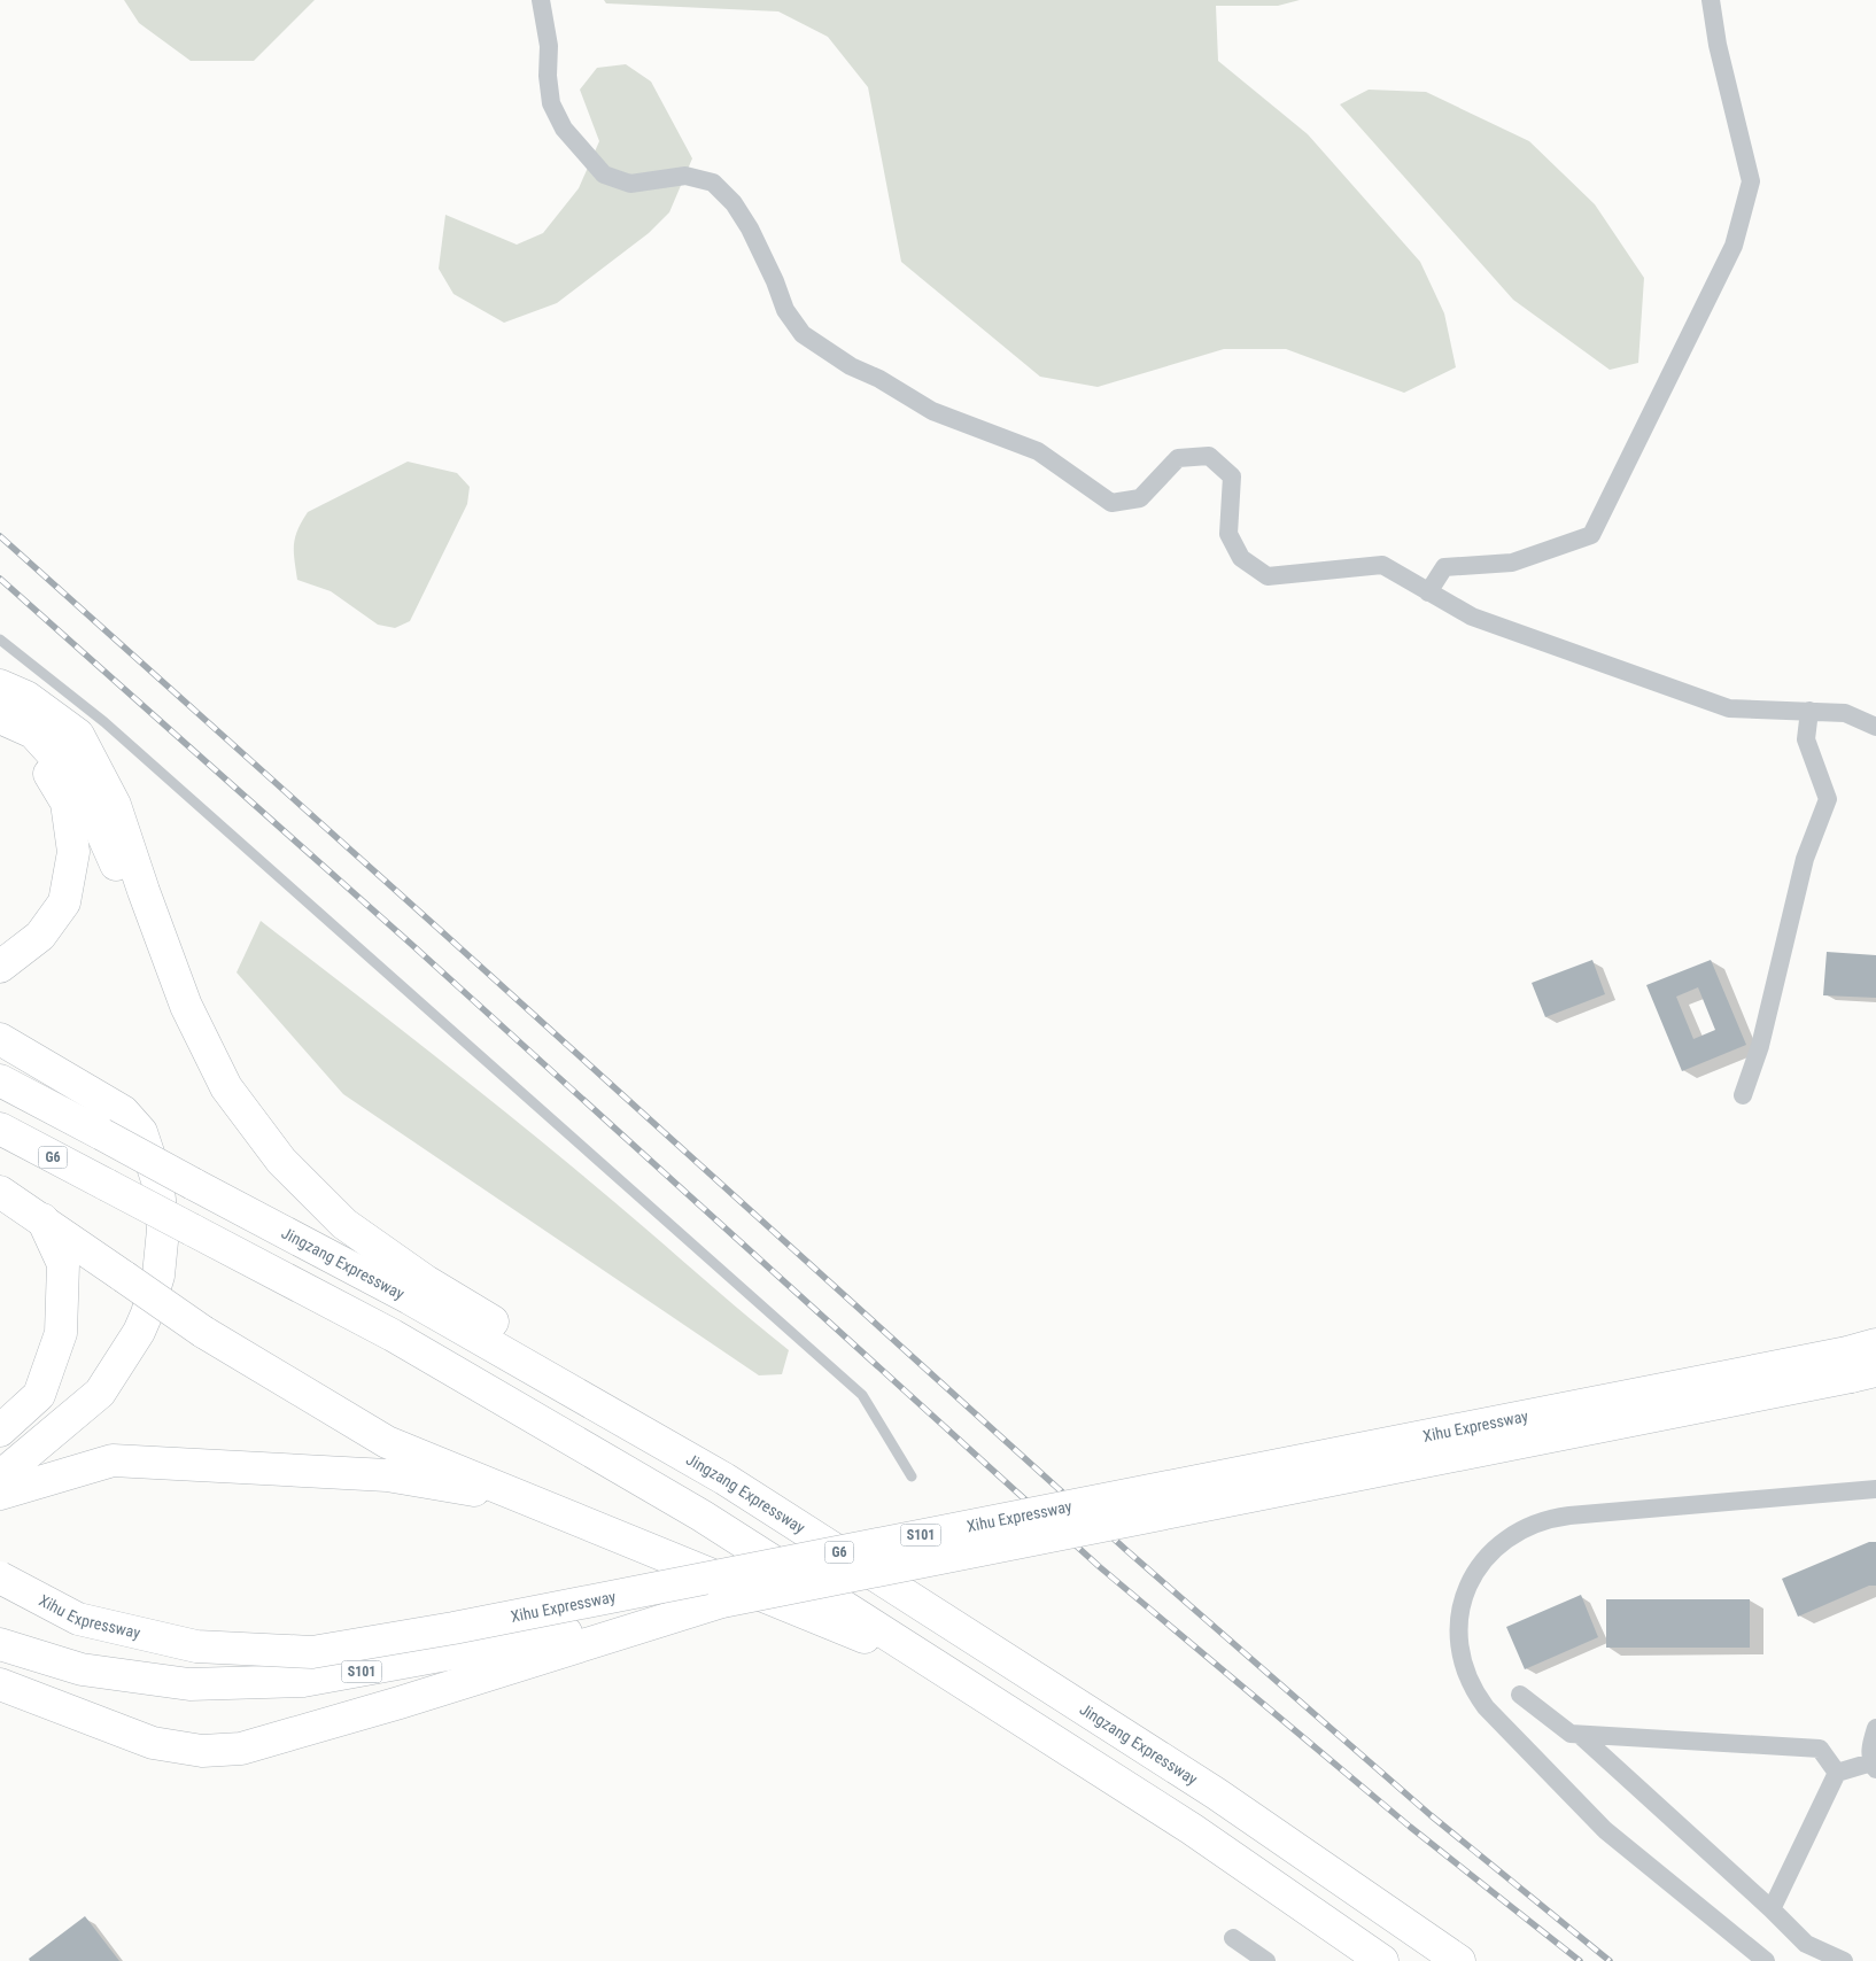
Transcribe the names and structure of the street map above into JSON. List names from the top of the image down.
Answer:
{
  "streets": {
    "highway": [
      "G6",
      "Jingzang Expressway",
      "Xihu Expressway",
      "S101"
    ]
  },
  "crossings": [
    ["Xihu Expressway", "S101"]
  ]
}
